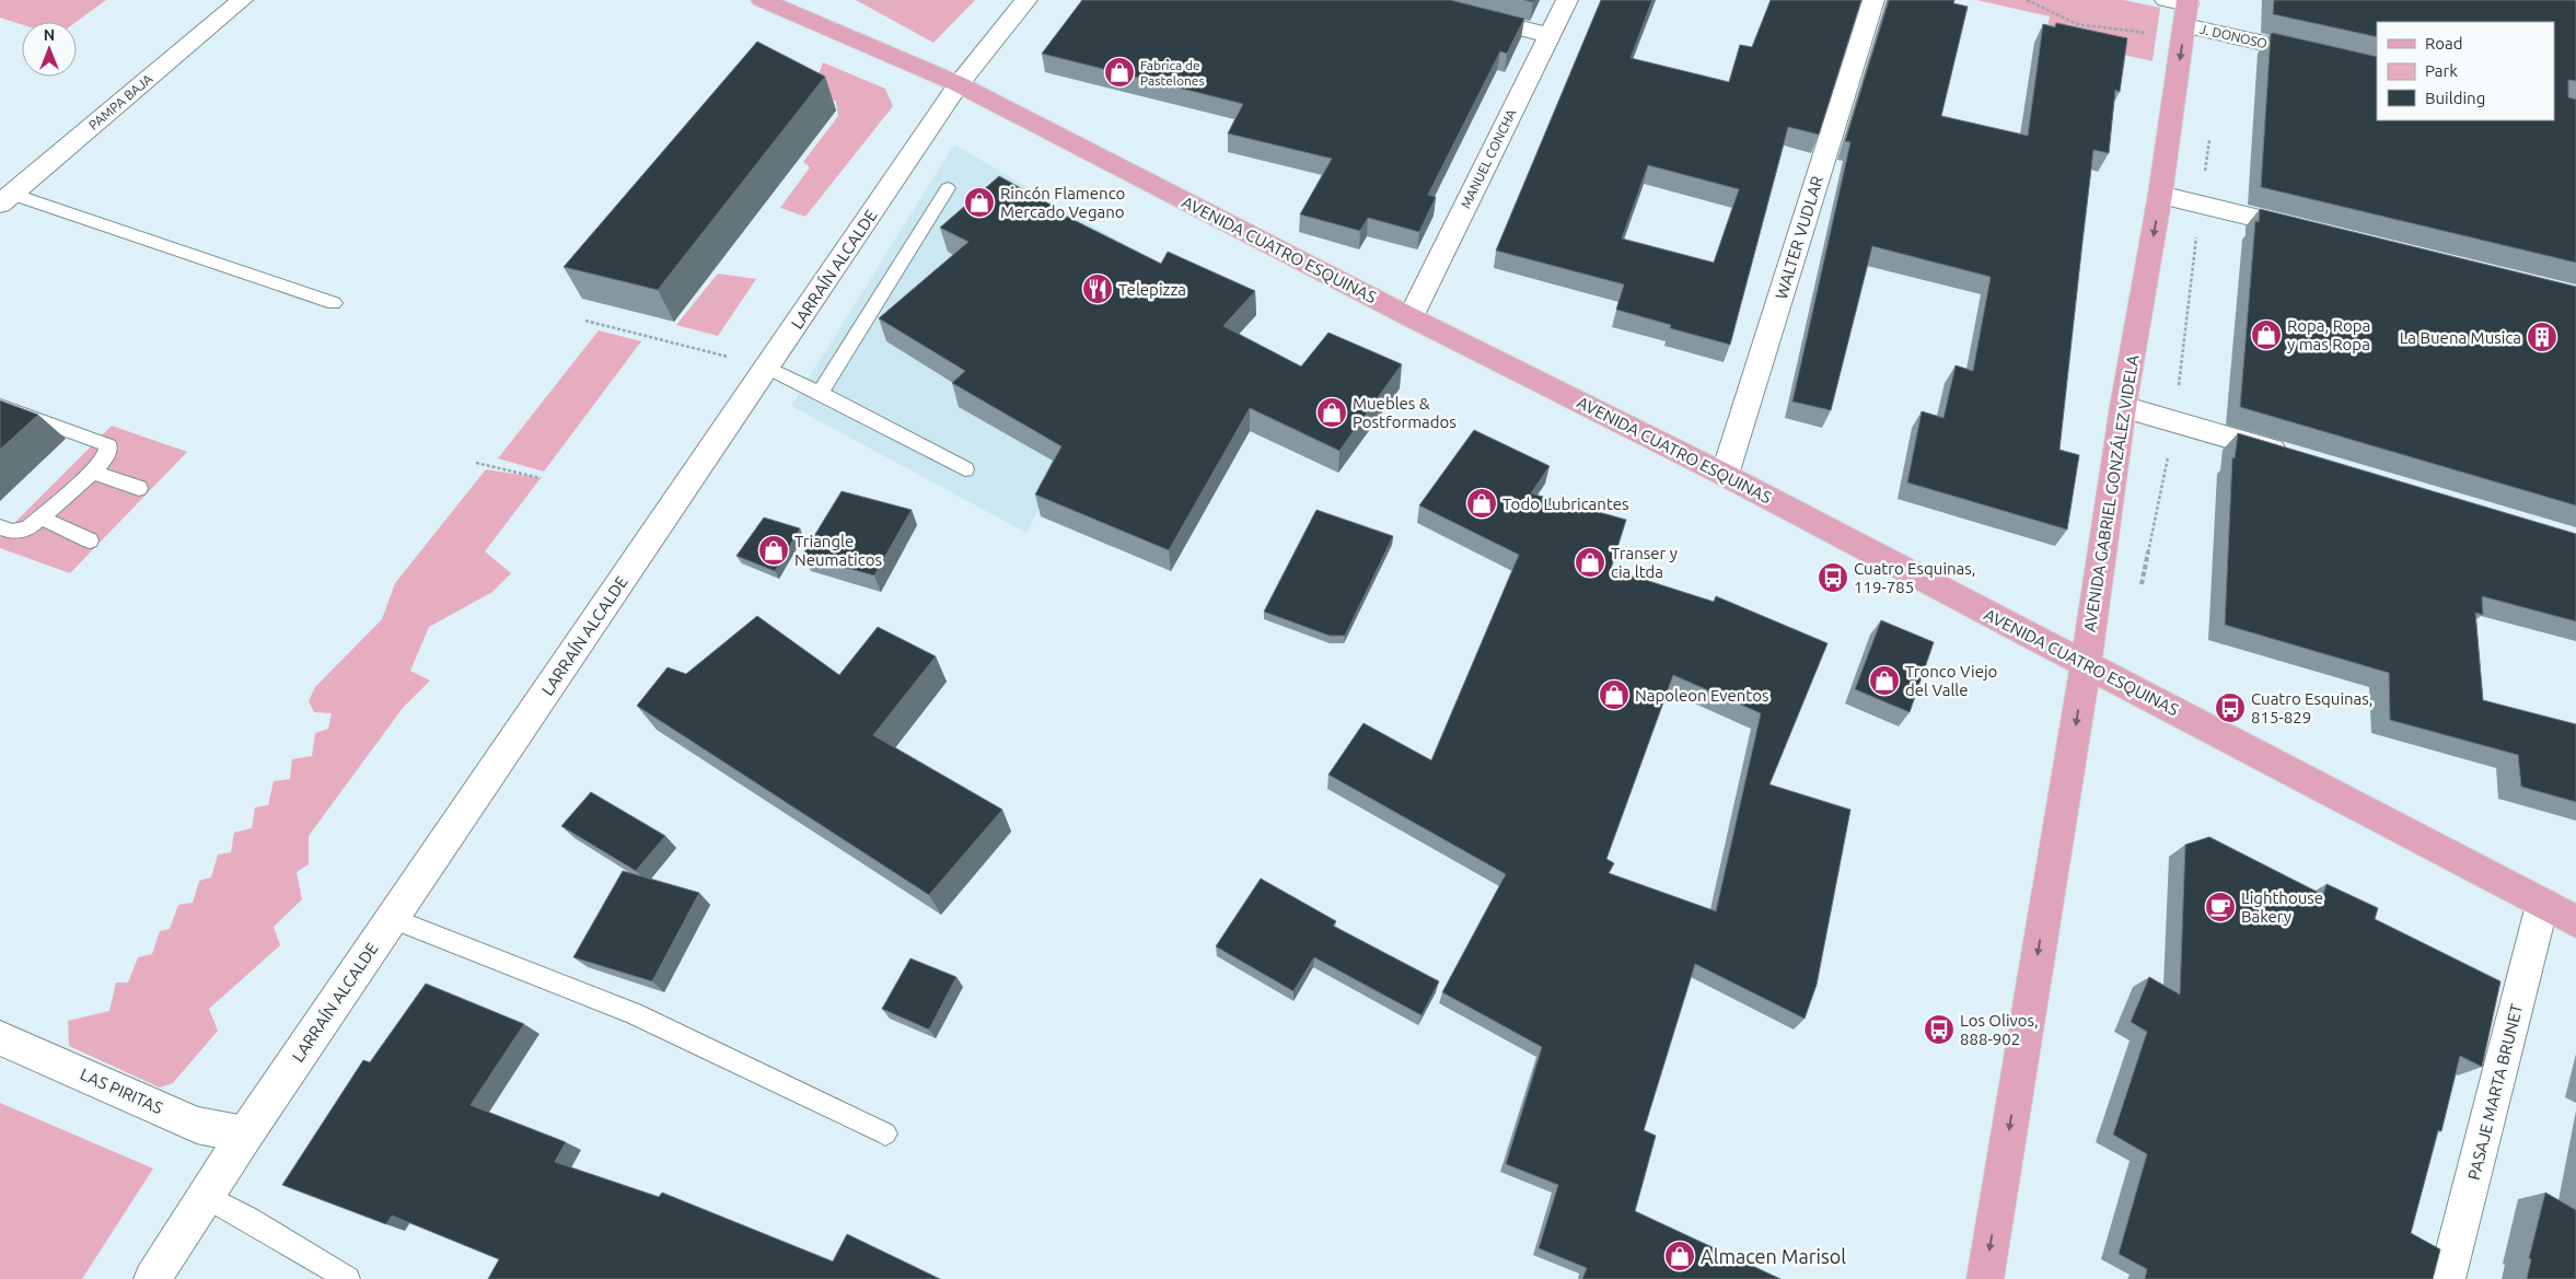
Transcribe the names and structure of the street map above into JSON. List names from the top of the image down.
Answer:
{
  "streets": {
    "main road": ["AVENIDA CUATRO ESQUINAS", "AVENIDA GABRIEL GONZÁLEZ VIDELA"],
    "street": [
      "J. DONOSO",
      "PAMPA BAJA",
      "MANUEL CONCHA",
      "WALTER VUDLAR",
      "LARRAÍN ALCALDE",
      "LAS PIRITAS",
      "PASAJE MARTA BRUNET"
    ]
  },
  "crossings": [
    ["J. DONOSO", "AVENIDA GABRIEL GONZÁLEZ VIDELA"],
    ["MANUEL CONCHA", "AVENIDA CUATRO ESQUINAS"],
    ["WALTER VUDLAR", "AVENIDA CUATRO ESQUINAS"],
    ["AVENIDA CUATRO ESQUINAS", "LARRAÍN ALCALDE"],
    ["AVENIDA CUATRO ESQUINAS", "AVENIDA GABRIEL GONZÁLEZ VIDELA"],
    ["AVENIDA CUATRO ESQUINAS", "PASAJE MARTA BRUNET"],
    ["LARRAÍN ALCALDE", "LAS PIRITAS"]
  ],
  "one_way": ["AVENIDA GABRIEL GONZÁLEZ VIDELA"],
  "places": {
    "shop": [
      "Fabrica de Pastelones",
      "Rincón Flamenco Mercado Vegano",
      "Ropa, Ropa y mas Ropa",
      "Muebles & Postformados",
      "Todo Lubricantes",
      "Triangle Neumaticos",
      "Transer y cia ltda",
      "Tronco Viejo del Valle",
      "Napoleon Eventos",
      "Almacen Marisol"
    ],
    "restaurant": ["Telepizza"],
    "building": ["La Buena Musica"],
    "bus stop": ["Cuatro Esquinas, 119-785", "Cuatro Esquinas, 815-829", "Los Olivos, 888-902"],
    "cafe": ["Lighthouse Bakery"]
  },
  "legend": ["Road", "Park", "Building"],
  "north": "top"
}
